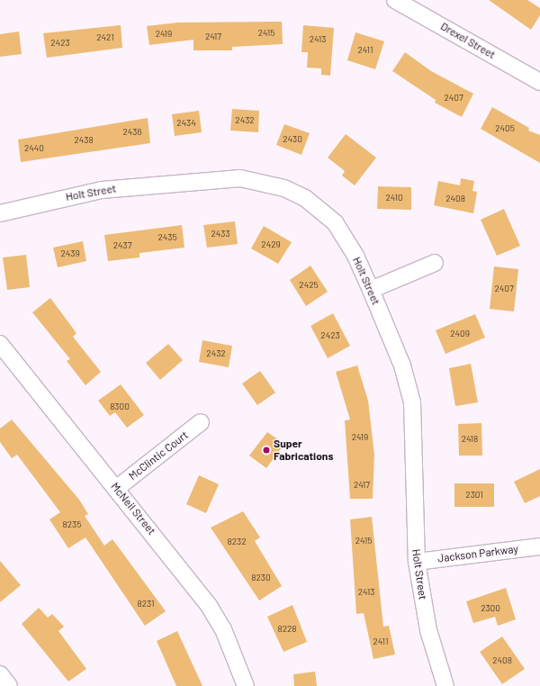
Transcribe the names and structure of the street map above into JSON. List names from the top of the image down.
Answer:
{
  "streets": {
    "street": [
      "Drexel Street",
      "Holt Street",
      "McClintic Court",
      "McNeil Street",
      "Jackson Parkway"
    ]
  },
  "crossings": [
    ["Holt Street", "Jackson Parkway"],
    ["McClintic Court", "McNeil Street"]
  ],
  "places": ["Super Fabrications"],
  "house_numbers": [
    "2415",
    "2419",
    "2417",
    "2421",
    "2413",
    "2423",
    "2411",
    "2407",
    "2432",
    "2434",
    "2405",
    "2436",
    "2430",
    "2438",
    "2440",
    "2410",
    "2408",
    "2433",
    "2435",
    "2429",
    "2437",
    "2439",
    "2425",
    "2407",
    "2409",
    "2423",
    "2432",
    "8300",
    "2419",
    "2418",
    "2417",
    "2301",
    "8235",
    "2415",
    "8232",
    "8230",
    "2413",
    "8231",
    "2300",
    "8228",
    "2411",
    "2408"
  ]
}
